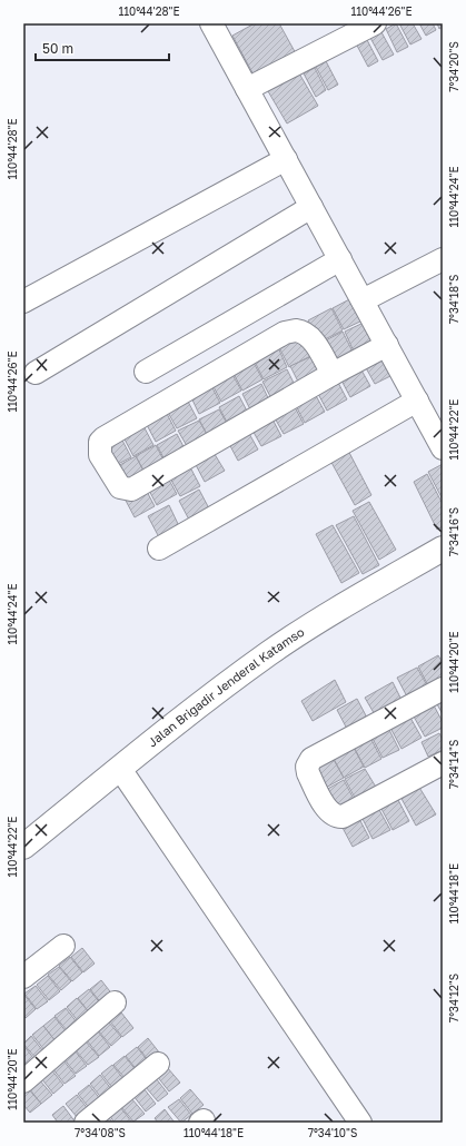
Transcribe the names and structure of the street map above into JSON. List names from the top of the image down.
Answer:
{
  "streets": {
    "main road": ["Jalan Brigadir Jenderal Katamso"]
  },
  "scale_bar": "50 m",
  "coordinates": [
    "110°44'28\"E",
    "110°44'26\"E",
    "7°34'20\"S",
    "110°44'24\"E",
    "7°34'18\"S",
    "110°44'22\"E",
    "7°34'16\"S",
    "110°44'20\"E",
    "7°34'14\"S",
    "110°44'18\"E",
    "7°34'12\"S",
    "7°34'08\"S",
    "7°34'10\"S"
  ]
}
